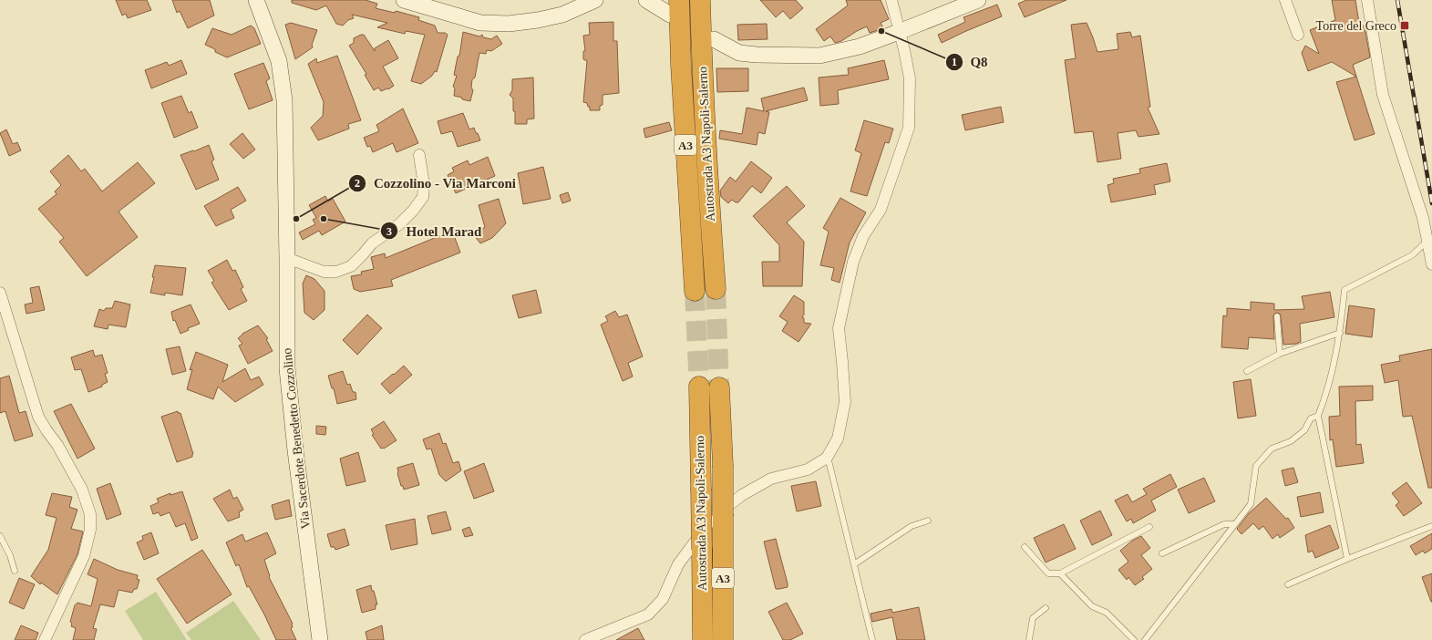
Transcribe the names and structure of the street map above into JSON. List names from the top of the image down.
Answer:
{
  "streets": {
    "highway": ["Autostrada A3 Napoli-Salerno", "A3"],
    "main road": ["Via Sacerdote Benedetto Cozzolino"]
  },
  "places": {
    "transit": ["Torre del Greco"],
    "other": ["Q8", "Cozzolino - Via Marconi", "Hotel Marad"]
  }
}
